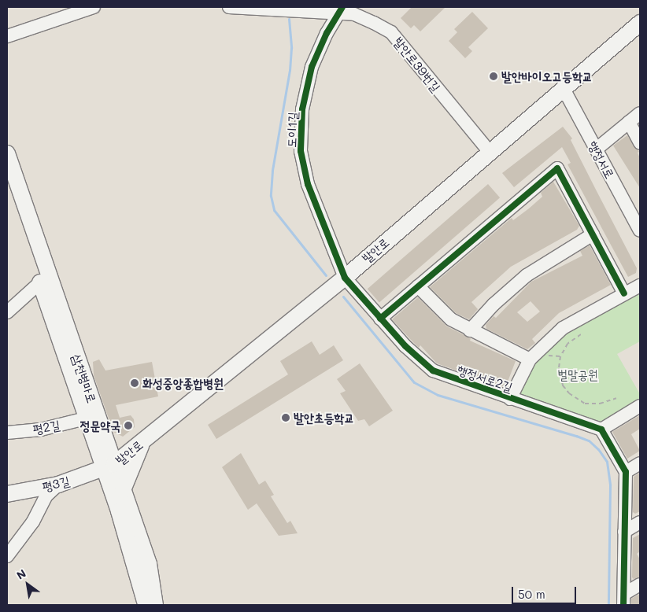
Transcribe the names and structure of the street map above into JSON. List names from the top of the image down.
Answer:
{
  "streets": {
    "main road": ["발안로", "삼천병마로", "평3길"],
    "street": [
      "발안로39번길",
      "도이1길",
      "행정서로",
      "행정서로2길",
      "평2길"
    ]
  },
  "crossings": [
    ["발안로39번길", "도이1길"],
    ["발안로39번길", "발안로"],
    ["도이1길", "발안로"],
    ["도이1길", "행정서로2길"],
    ["행정서로", "발안로"],
    ["발안로", "삼천병마로"],
    ["발안로", "행정서로2길"],
    ["발안로", "평3길"],
    ["삼천병마로", "평2길"],
    ["삼천병마로", "평3길"]
  ],
  "parks": ["벌말공원"],
  "places": [
    "발안바이오고등학교",
    "화성중앙종합병원",
    "발안초등학교",
    "정문약국"
  ],
  "scale_bar": "50 m",
  "north": "top left"
}
